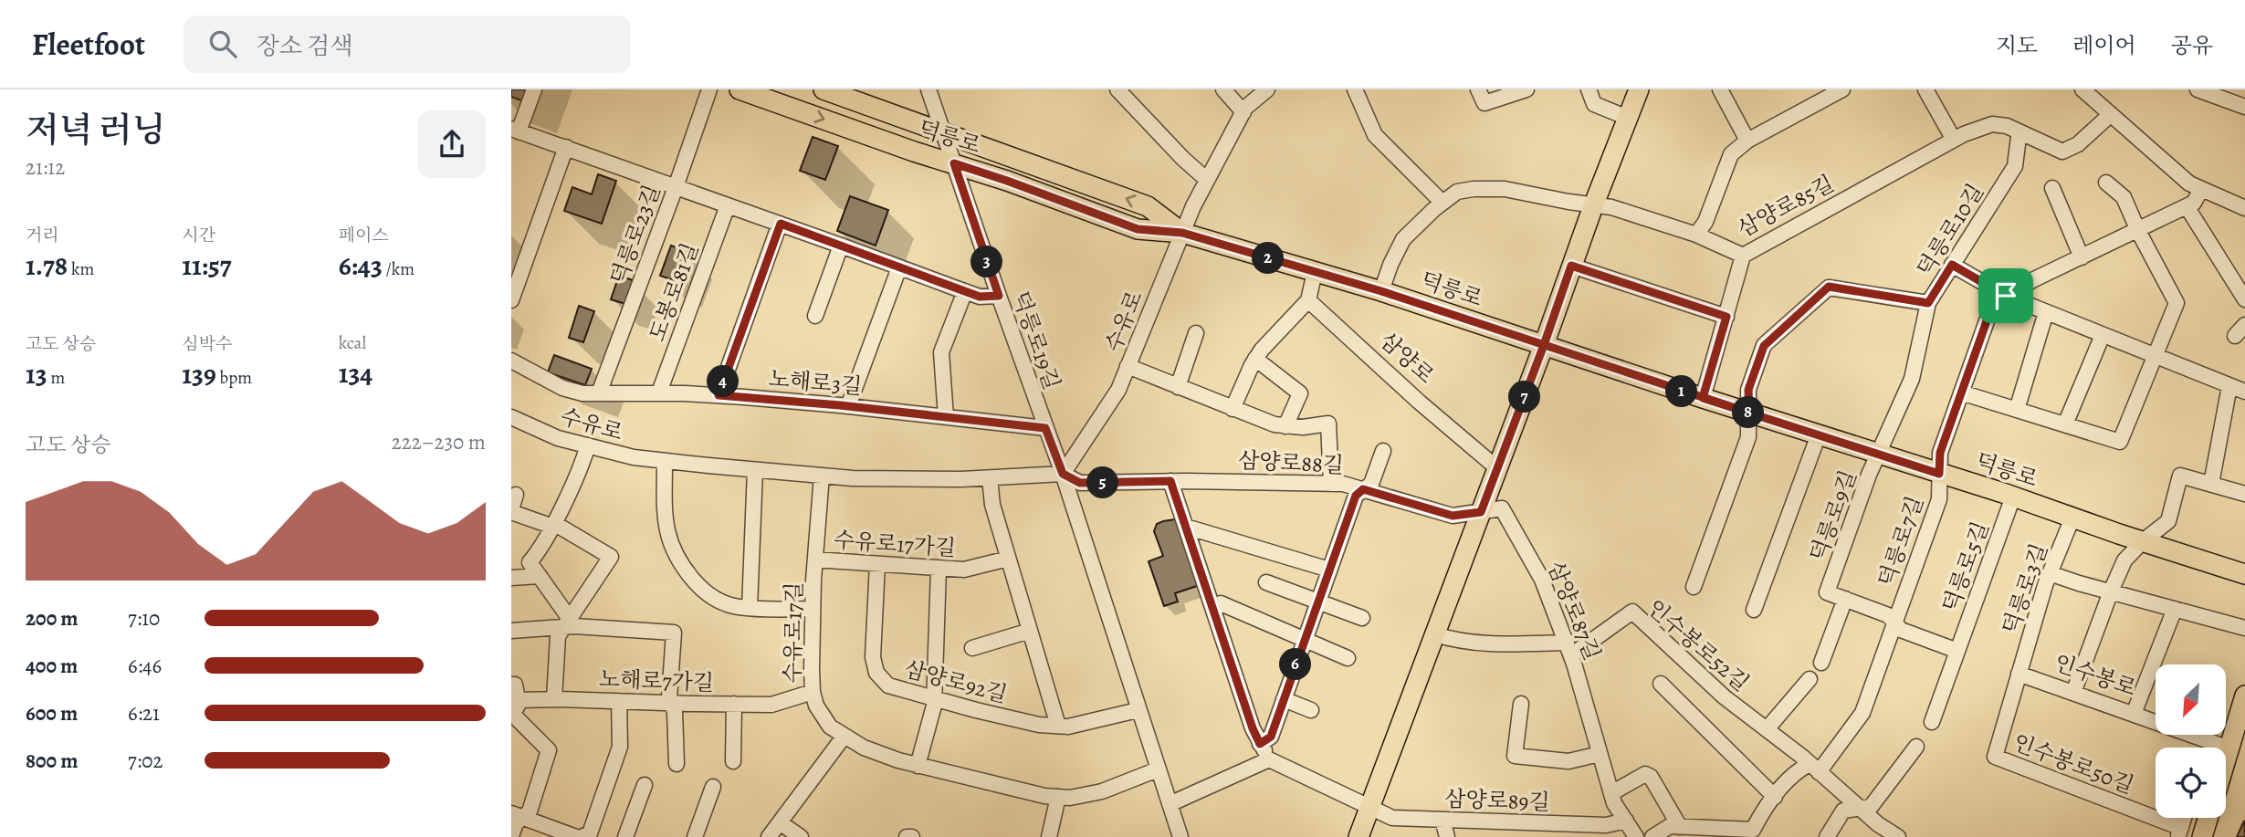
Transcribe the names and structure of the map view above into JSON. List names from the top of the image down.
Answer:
{
  "streets": {
    "main road": ["덕릉로"],
    "street": [
      "삼양로85길",
      "덕릉로10길",
      "덕릉로23길",
      "도봉로81길",
      "수유로",
      "덕릉로19길",
      "삼양로",
      "노해로3길",
      "삼양로88길",
      "덕릉로9길",
      "덕릉로7길",
      "수유로17가길",
      "덕릉로5길",
      "덕릉로3길",
      "삼양로87길",
      "수유로17길",
      "인수봉로52길",
      "인수봉로",
      "노해로7가길",
      "삼양로92길",
      "인수봉로50길",
      "삼양로89길"
    ]
  },
  "crossings": [
    ["덕릉로", "덕릉로10길"],
    ["덕릉로", "수유로"],
    ["덕릉로", "덕릉로19길"],
    ["덕릉로", "덕릉로9길"],
    ["덕릉로", "덕릉로7길"],
    ["덕릉로", "덕릉로5길"],
    ["덕릉로", "덕릉로3길"],
    ["덕릉로10길", "덕릉로9길"],
    ["덕릉로23길", "노해로3길"],
    ["도봉로81길", "노해로3길"],
    ["수유로", "덕릉로19길"],
    ["수유로", "삼양로88길"],
    ["수유로", "수유로17길"],
    ["덕릉로19길", "노해로3길"],
    ["덕릉로19길", "삼양로88길"],
    ["삼양로88길", "삼양로87길"],
    ["덕릉로9길", "덕릉로7길"],
    ["덕릉로7길", "인수봉로52길"],
    ["수유로17가길", "수유로17길"],
    ["수유로17가길", "삼양로92길"],
    ["덕릉로3길", "인수봉로"],
    ["덕릉로3길", "인수봉로50길"],
    ["삼양로87길", "인수봉로52길"],
    ["삼양로87길", "삼양로89길"],
    ["수유로17길", "노해로7가길"],
    ["인수봉로", "인수봉로50길"]
  ],
  "north": "bottom left",
  "page": {
    "header": "Fleetfoot",
    "search": "장소 검색",
    "nav": ["지도", "레이어", "공유"],
    "heading": ["저녁 러닝", "21:12"],
    "stats": [
      ["거리", "1.78 km"],
      ["시간", "11:57"],
      ["페이스", "6:43 /km"],
      ["고도 상승", "13 m"],
      ["심박수", "139 bpm"],
      ["kcal", "134"]
    ],
    "pins": [
      "2",
      "3",
      "4",
      "1",
      "7",
      "8",
      "5",
      "6"
    ],
    "chart": ["고도 상승", "222–230 m"],
    "list": [
      {
        "name": "200 m",
        "note": "7:10"
      },
      {
        "name": "400 m",
        "note": "6:46"
      },
      {
        "name": "600 m",
        "note": "6:21"
      },
      {
        "name": "800 m",
        "note": "7:02"
      }
    ]
  }
}
